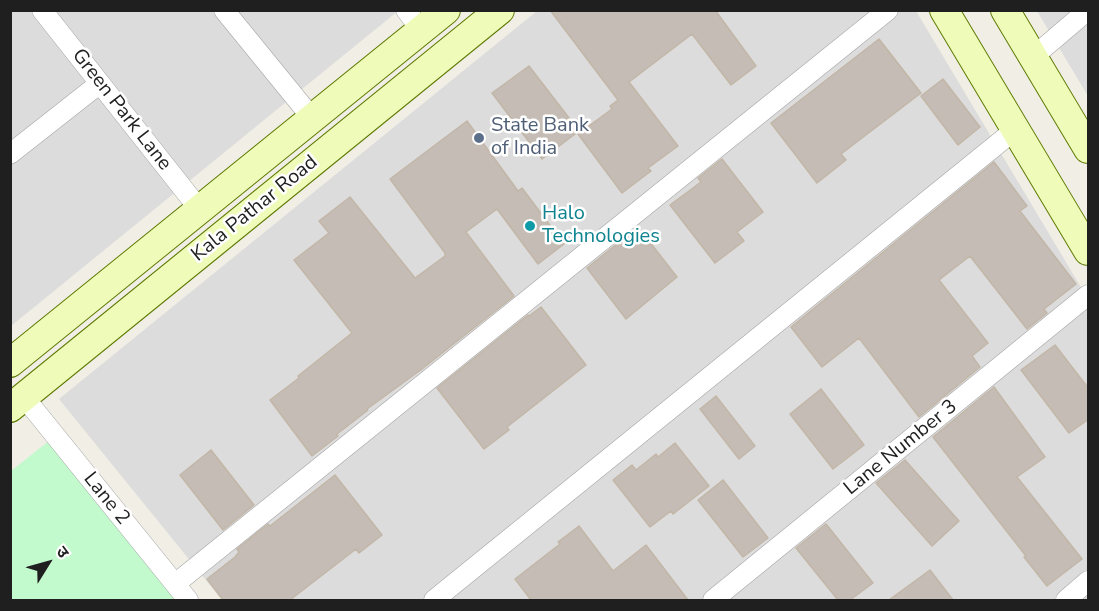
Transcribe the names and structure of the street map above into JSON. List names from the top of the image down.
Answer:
{
  "streets": {
    "street": [
      "Green Park Lane",
      "Kala Pathar Road",
      "Lane Number 3",
      "Lane 2"
    ]
  },
  "crossings": [
    ["Green Park Lane", "Kala Pathar Road"],
    ["Kala Pathar Road", "Lane 2"]
  ],
  "places": ["State Bank of India", "Halo Technologies"],
  "north": "top right"
}
